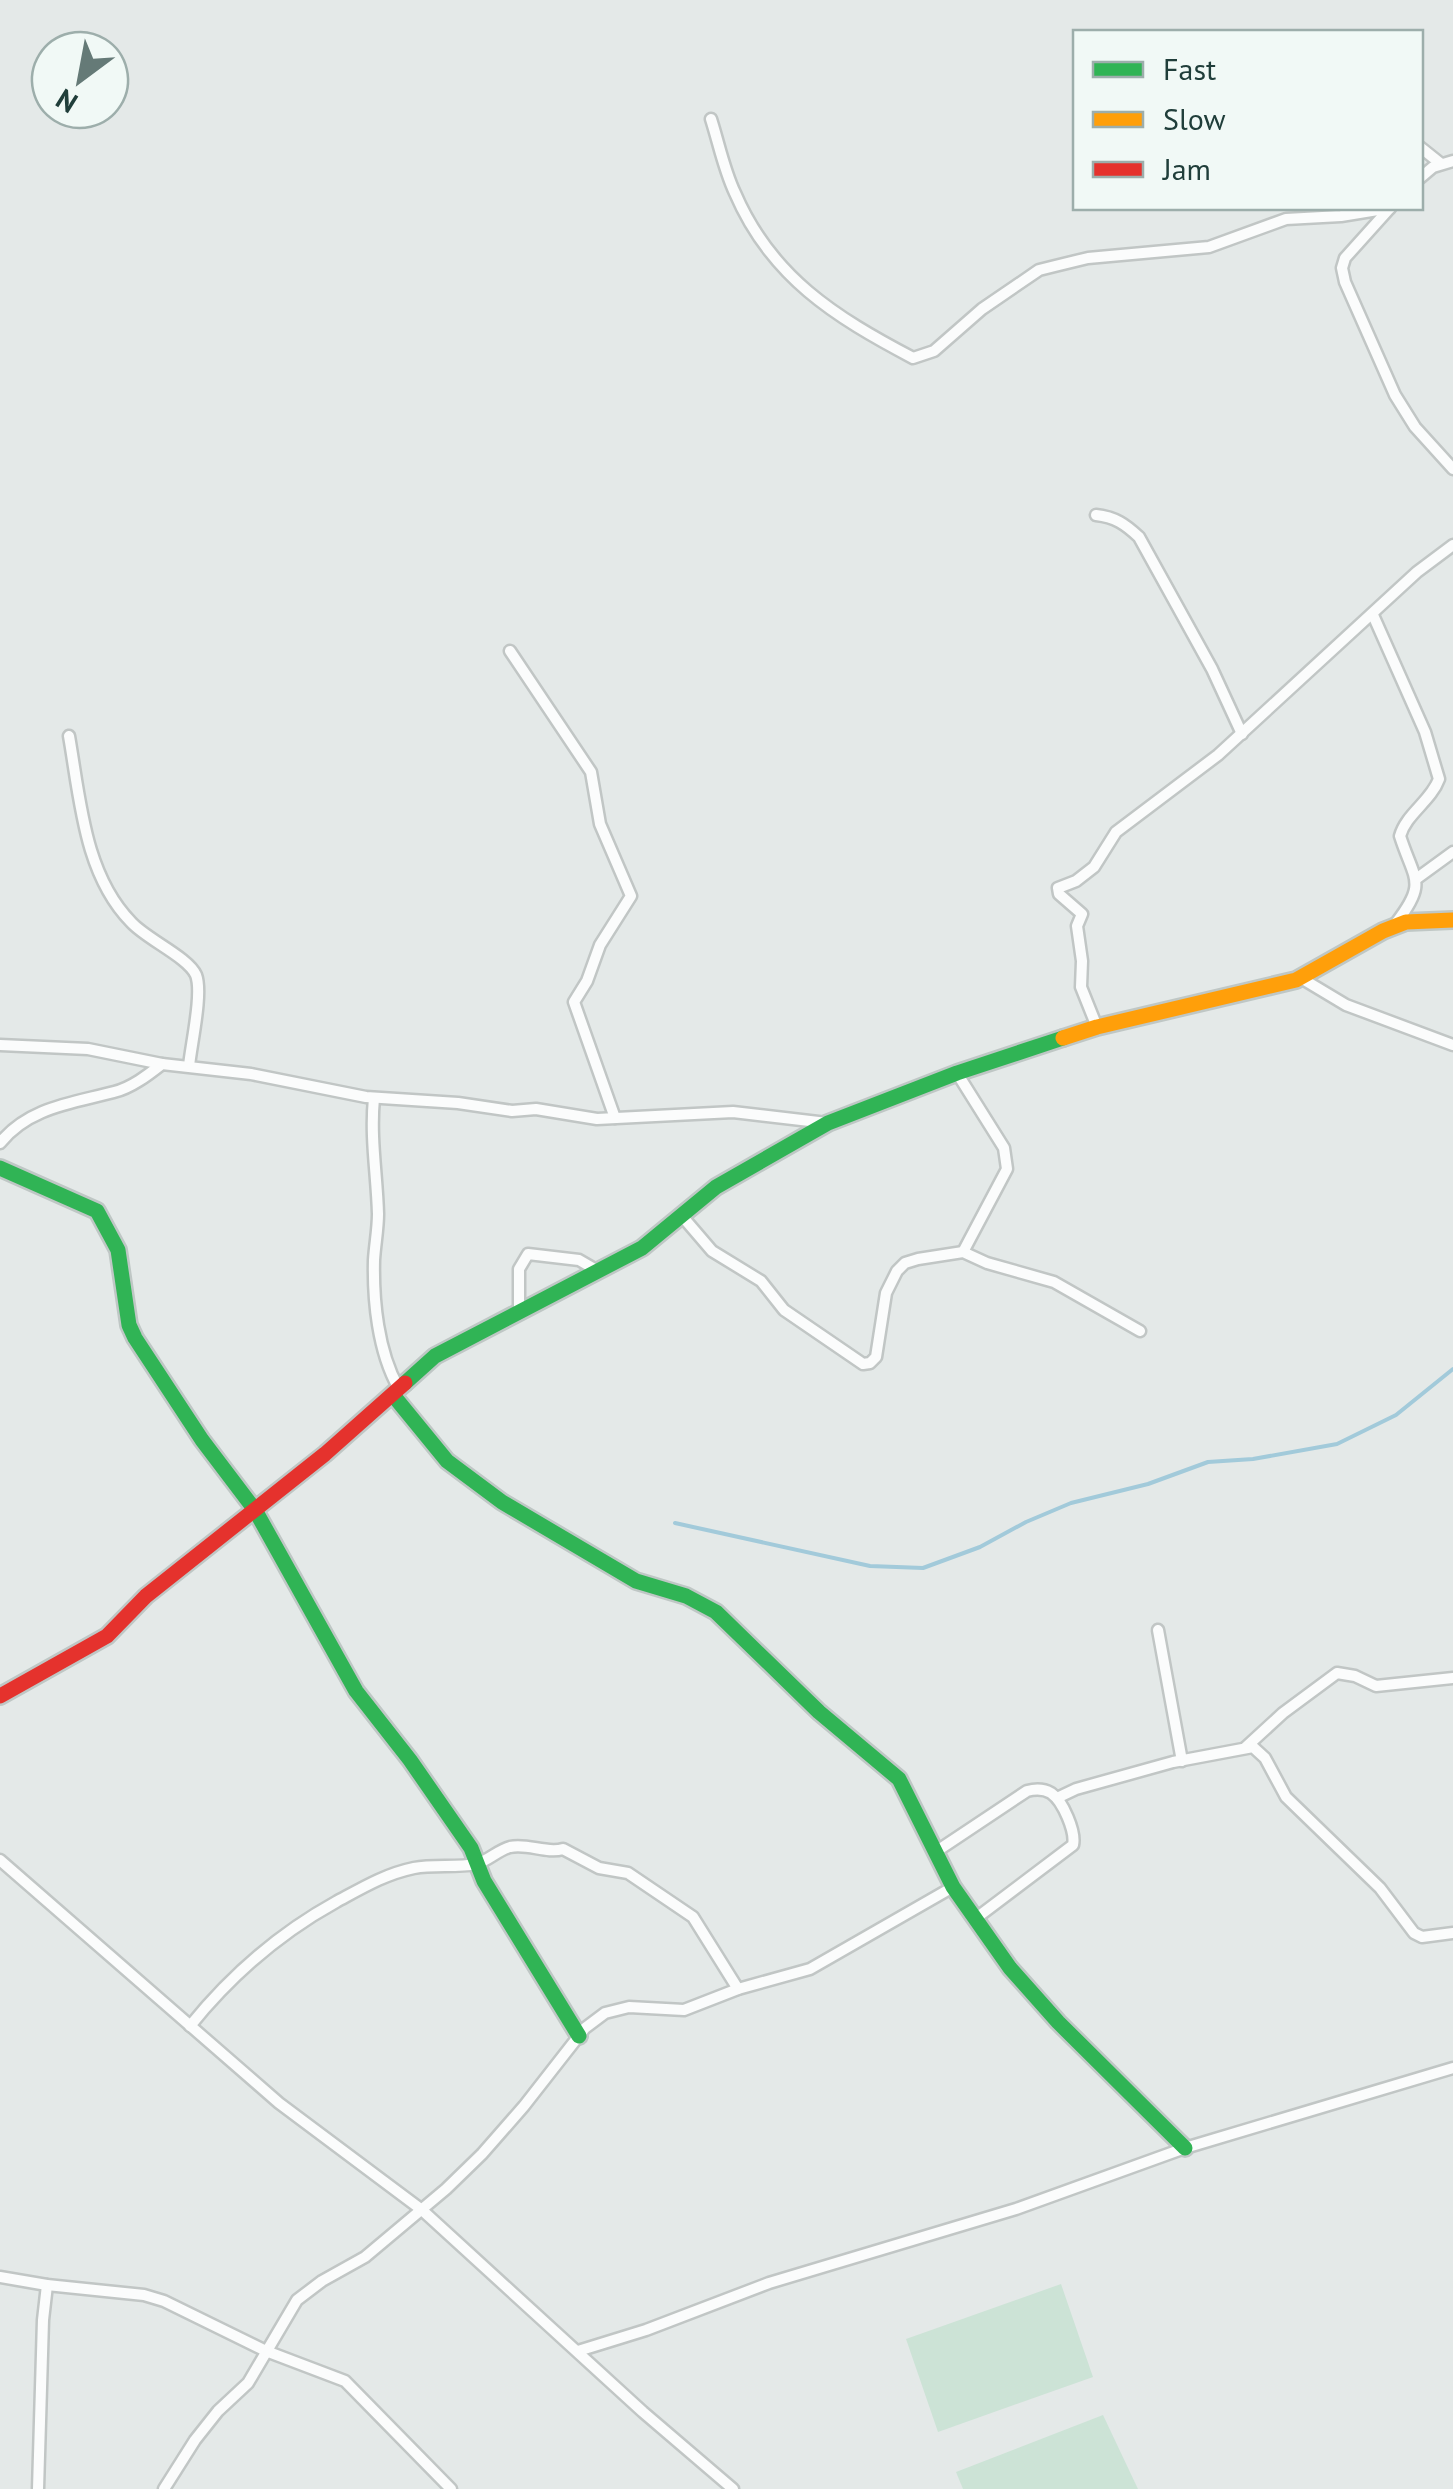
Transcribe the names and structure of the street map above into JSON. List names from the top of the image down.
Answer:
{
  "legend": ["Fast", "Slow", "Jam"],
  "north": "bottom left"
}
